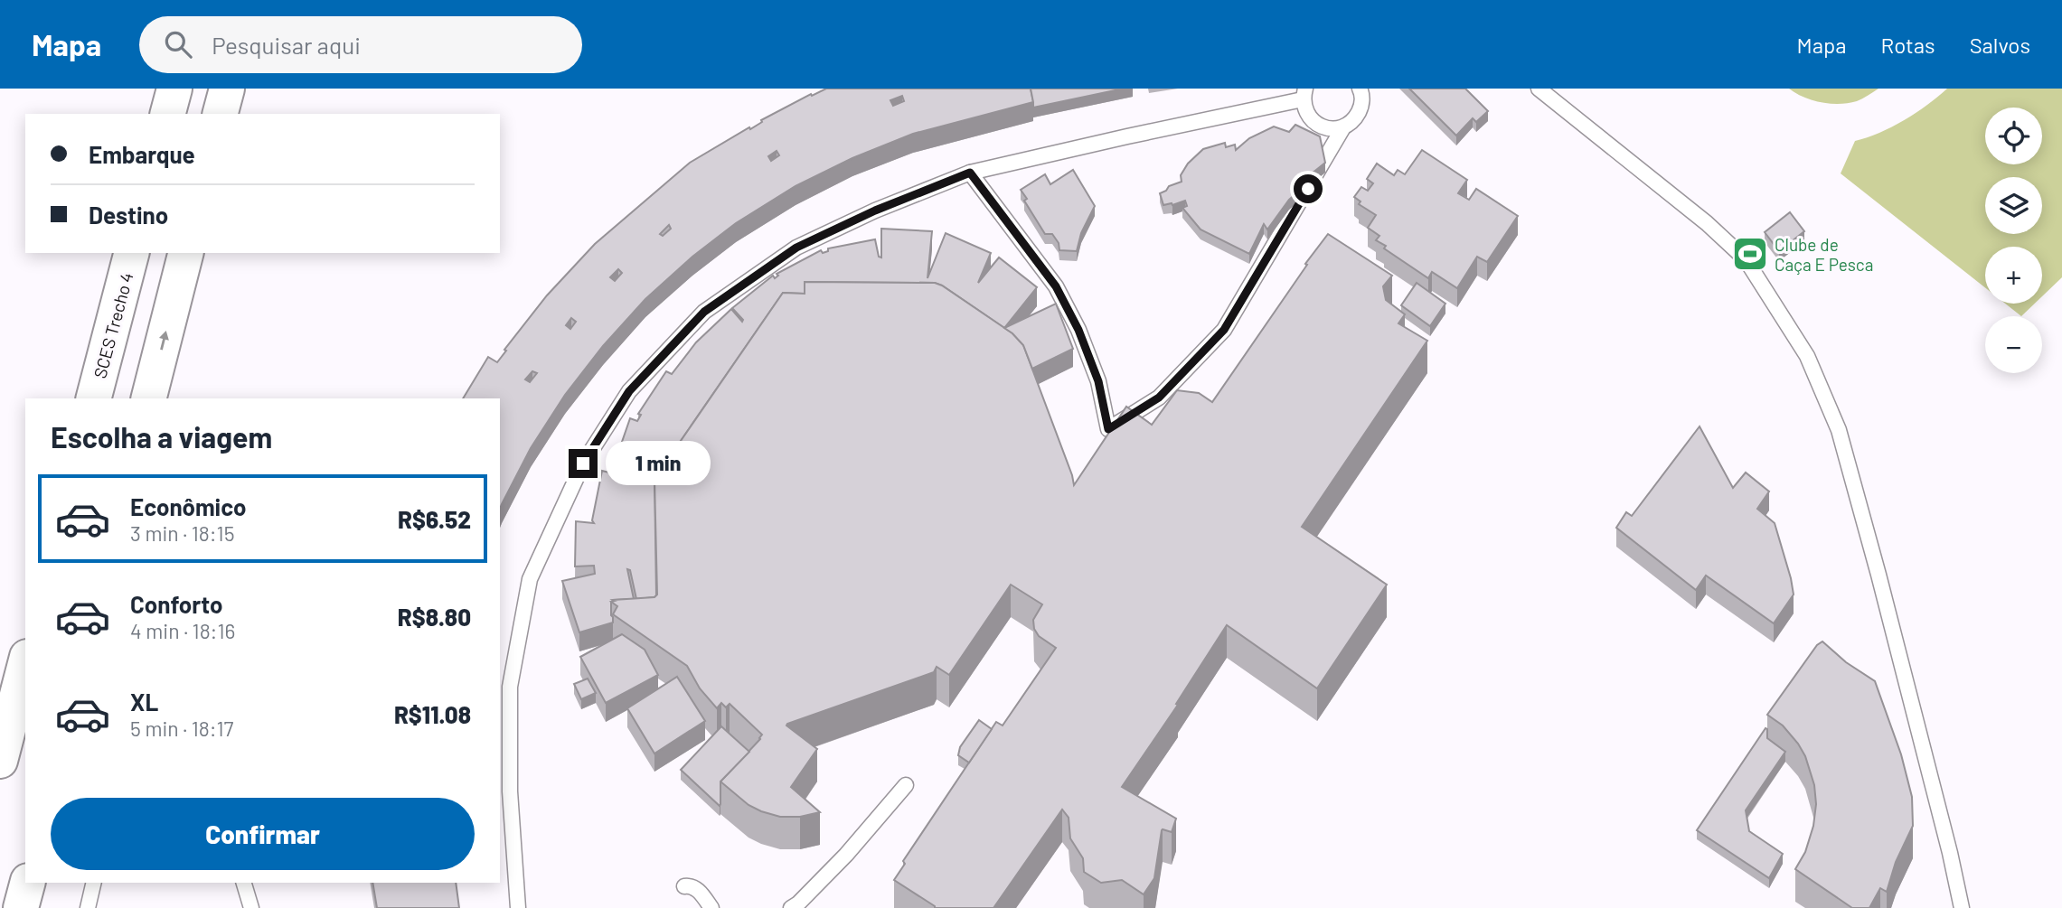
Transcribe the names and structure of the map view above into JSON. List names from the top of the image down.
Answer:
{
  "streets": {
    "street": ["SCES Trecho 4"]
  },
  "places": {
    "sports": ["Clube de Caça E Pesca"]
  },
  "page": {
    "header": "Mapa",
    "search": "Pesquisar aqui",
    "nav": ["Mapa", "Rotas", "Salvos"],
    "map_buttons": ["+", "−"],
    "banner": ["Embarque", "Destino"],
    "heading": "Escolha a viagem",
    "bubble": "1 min",
    "list": [
      {
        "name": "Econômico",
        "note": "3 min · 18:15",
        "value": "R$6.52"
      },
      {
        "name": "Conforto",
        "note": "4 min · 18:16",
        "value": "R$8.80"
      },
      {
        "name": "XL",
        "note": "5 min · 18:17",
        "value": "R$11.08"
      }
    ],
    "buttons": "Confirmar"
  }
}
